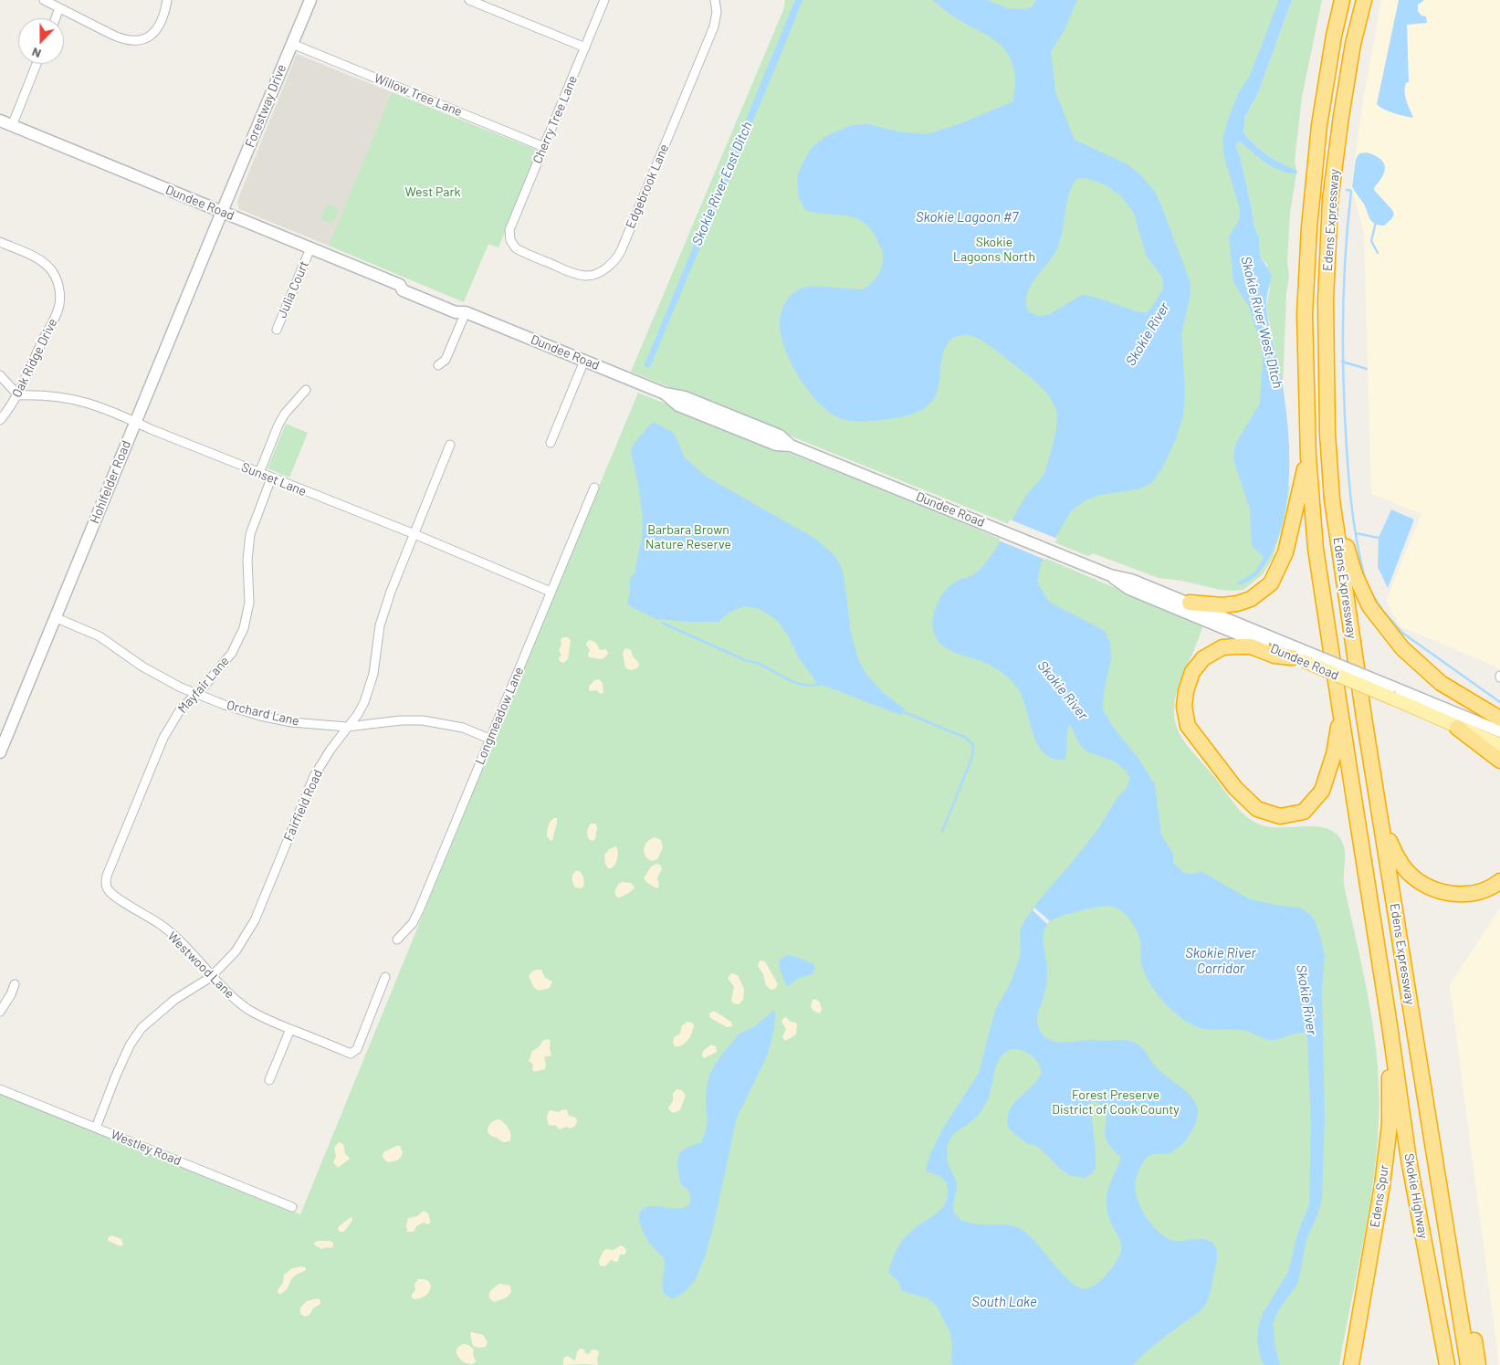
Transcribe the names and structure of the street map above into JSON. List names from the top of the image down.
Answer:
{
  "streets": {
    "highway": ["Edens Expressway", "Edens Spur", "Skokie Highway"],
    "main road": ["Forestway Drive", "Dundee Road", "Hohlfelder Road"],
    "street": [
      "Willow Tree Lane",
      "Cherry Tree Lane",
      "Edgebrook Lane",
      "Julia Court",
      "Oak Ridge Drive",
      "Sunset Lane",
      "Mayfair Lane",
      "Orchard Lane",
      "Longmeadow Lane",
      "Fairfield Road",
      "Westwood Lane",
      "Westley Road"
    ]
  },
  "crossings": [
    ["Willow Tree Lane", "Forestway Drive"],
    ["Willow Tree Lane", "Cherry Tree Lane"],
    ["Forestway Drive", "Dundee Road"],
    ["Forestway Drive", "Hohlfelder Road"],
    ["Cherry Tree Lane", "Edgebrook Lane"],
    ["Dundee Road", "Julia Court"],
    ["Dundee Road", "Hohlfelder Road"],
    ["Edens Expressway", "Edens Spur"],
    ["Edens Expressway", "Skokie Highway"],
    ["Oak Ridge Drive", "Sunset Lane"],
    ["Sunset Lane", "Hohlfelder Road"],
    ["Sunset Lane", "Mayfair Lane"],
    ["Sunset Lane", "Longmeadow Lane"],
    ["Sunset Lane", "Fairfield Road"],
    ["Hohlfelder Road", "Orchard Lane"],
    ["Mayfair Lane", "Orchard Lane"],
    ["Mayfair Lane", "Westwood Lane"],
    ["Orchard Lane", "Longmeadow Lane"],
    ["Orchard Lane", "Fairfield Road"],
    ["Fairfield Road", "Westwood Lane"],
    ["Fairfield Road", "Westley Road"],
    ["Edens Spur", "Skokie Highway"]
  ],
  "water": [
    "Skokie River East Ditch",
    "Skokie Lagoon #7",
    "Skokie River West Ditch",
    "Skokie River",
    "Skokie River Corridor",
    "South Lake"
  ],
  "parks": [
    "West Park",
    "Skokie Lagoons North",
    "Barbara Brown Nature Reserve",
    "Forest Preserve District of Cook County"
  ],
  "north": "bottom"
}
